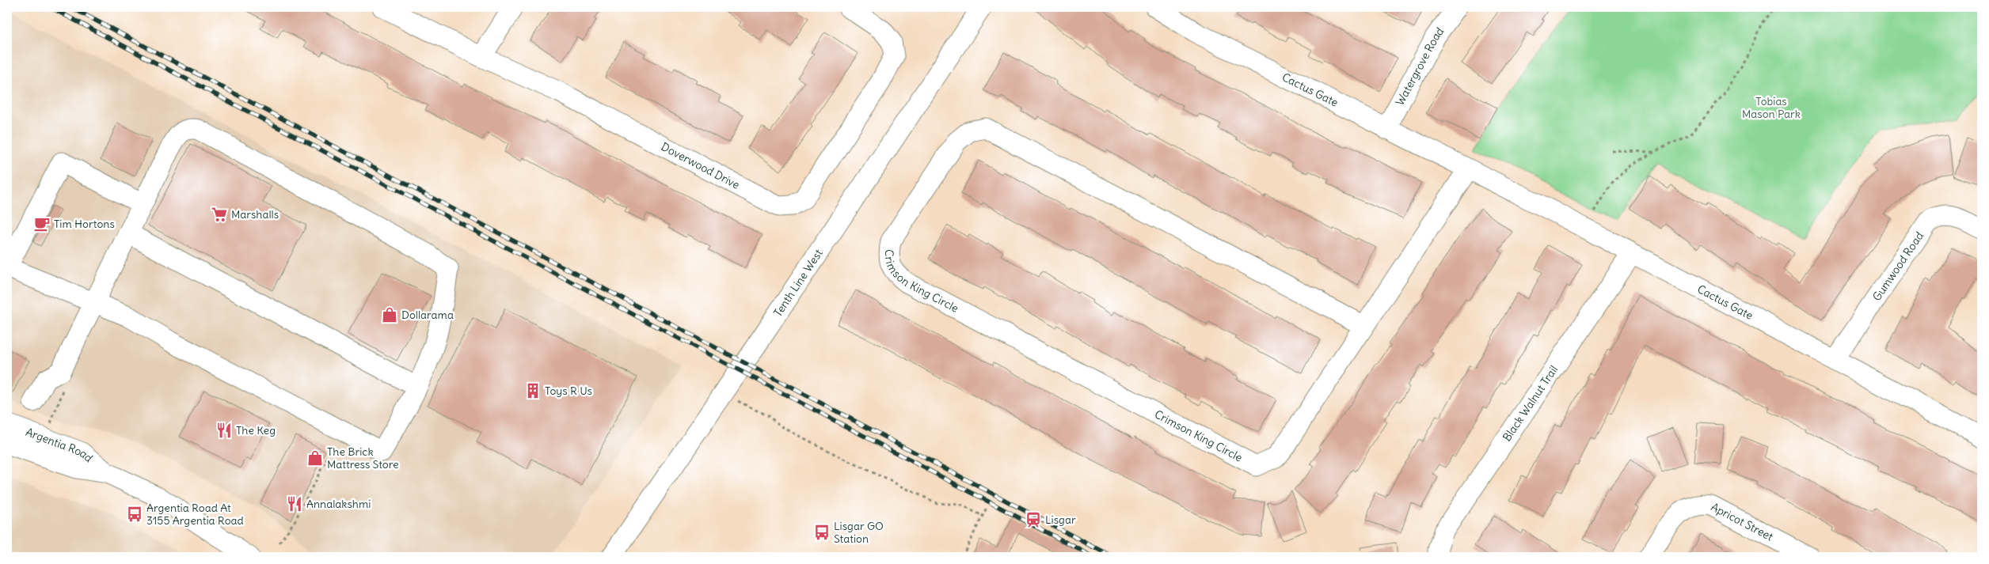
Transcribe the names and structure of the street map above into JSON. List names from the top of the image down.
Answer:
{
  "streets": {
    "street": [
      "Watergrove Road",
      "Cactus Gate",
      "Doverwood Drive",
      "Gumwood Road",
      "Crimson King Circle",
      "Tenth Line West",
      "Black Walnut Trail",
      "Argentia Road",
      "Apricot Street"
    ]
  },
  "crossings": [
    ["Watergrove Road", "Cactus Gate"],
    ["Cactus Gate", "Gumwood Road"],
    ["Cactus Gate", "Black Walnut Trail"]
  ],
  "parks": ["Tobias Mason Park"],
  "places": {
    "supermarket": ["Marshalls"],
    "cafe": ["Tim Hortons"],
    "shop": ["Dollarama", "The Brick Mattress Store"],
    "building": ["Toys R Us"],
    "restaurant": ["The Keg", "Annalakshmi"],
    "bus stop": ["Argentia Road At 3155 Argentia Road", "Lisgar GO Station"],
    "station": ["Lisgar"]
  }
}
